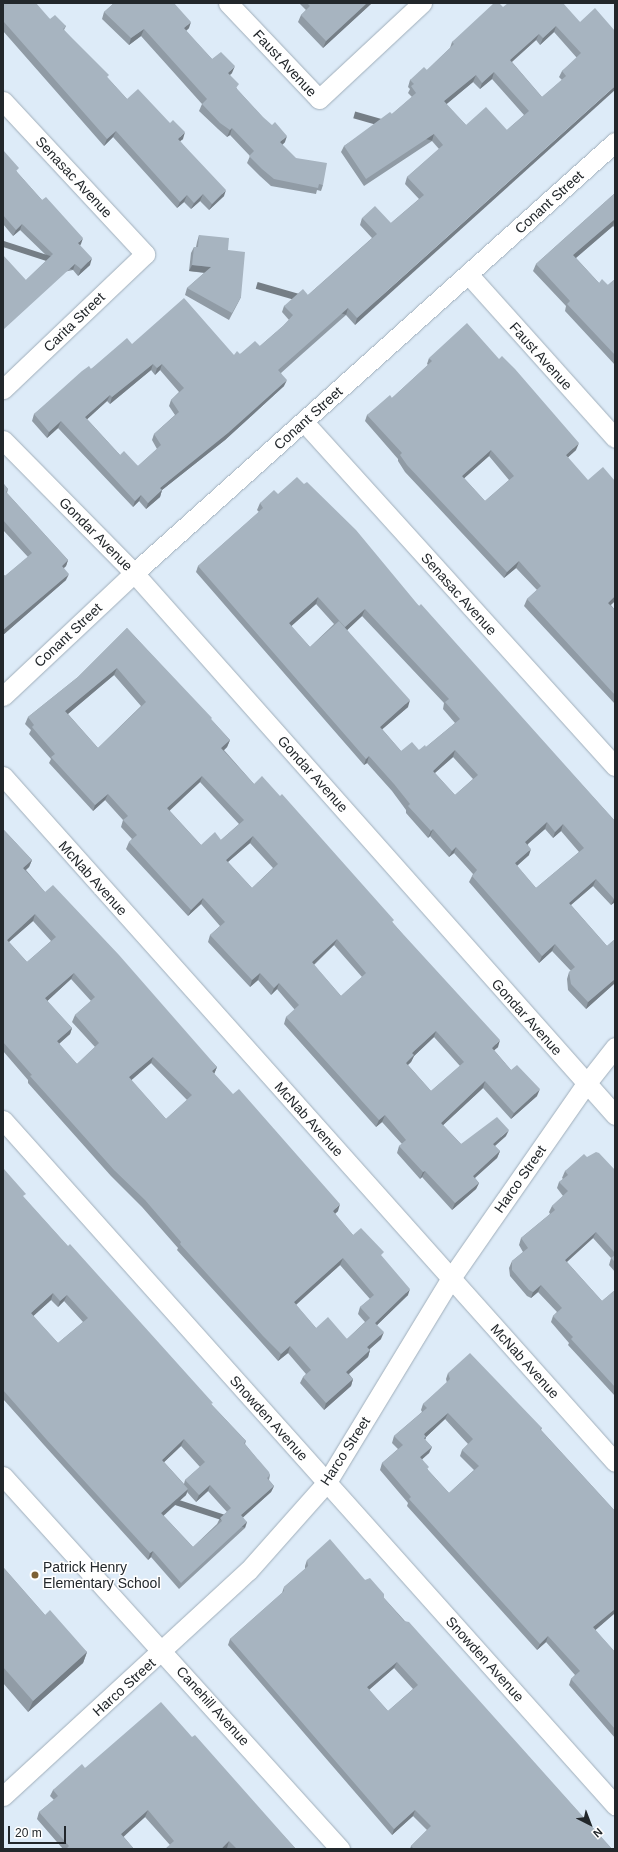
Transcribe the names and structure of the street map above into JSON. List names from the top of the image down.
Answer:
{
  "streets": {
    "street": [
      "Faust Avenue",
      "Senasac Avenue",
      "Conant Street",
      "Carita Street",
      "Gondar Avenue",
      "McNab Avenue",
      "Harco Street",
      "Snowden Avenue",
      "Canehill Avenue"
    ]
  },
  "crossings": [
    ["Faust Avenue", "Conant Street"],
    ["Senasac Avenue", "Conant Street"],
    ["Senasac Avenue", "Carita Street"],
    ["Conant Street", "Gondar Avenue"],
    ["Gondar Avenue", "Harco Street"],
    ["McNab Avenue", "Harco Street"],
    ["Harco Street", "Snowden Avenue"],
    ["Harco Street", "Canehill Avenue"]
  ],
  "places": ["Patrick Henry Elementary School"],
  "scale_bar": "20 m",
  "north": "bottom right"
}
